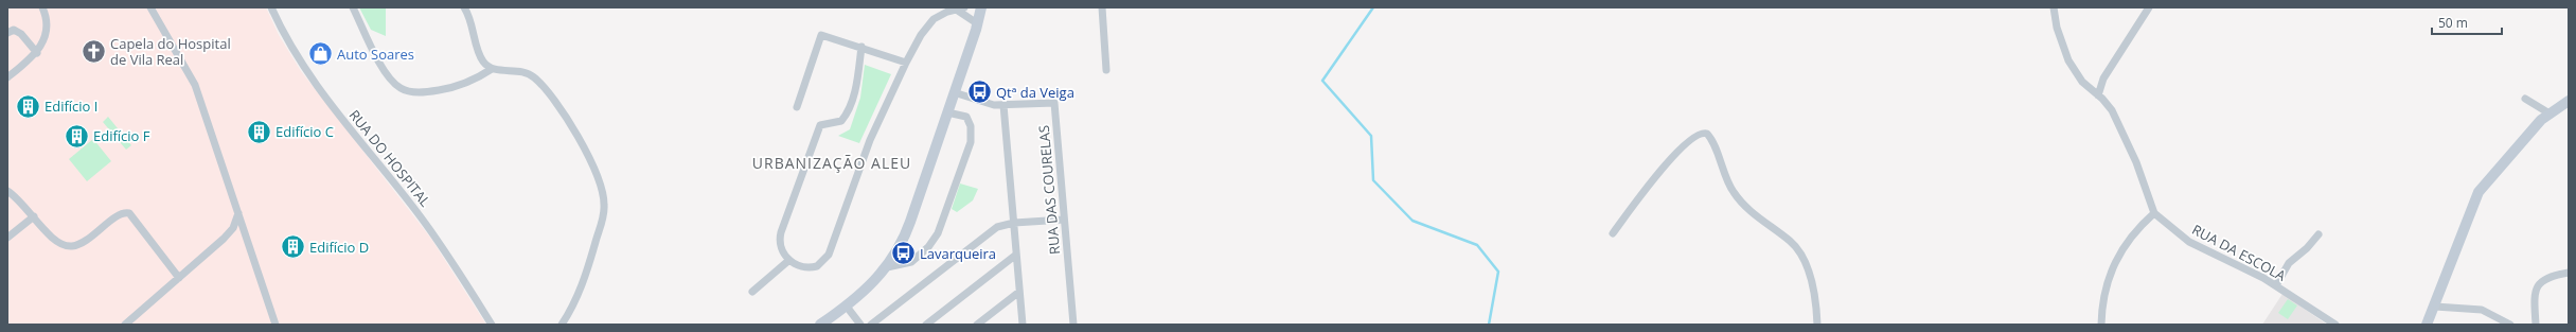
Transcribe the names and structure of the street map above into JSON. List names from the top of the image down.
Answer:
{
  "streets": {
    "street": ["RUA DO HOSPITAL", "RUA DAS COURELAS", "RUA DA ESCOLA"]
  },
  "districts": ["URBANIZAÇÃO ALEU"],
  "places": {
    "church": ["Capela do Hospital de Vila Real"],
    "shop": ["Auto Soares"],
    "bus stop": ["Qtª da Veiga", "Lavarqueira"],
    "building": [
      "Edifício I",
      "Edifício C",
      "Edifício F",
      "Edifício D"
    ]
  },
  "scale_bar": "50 m"
}
